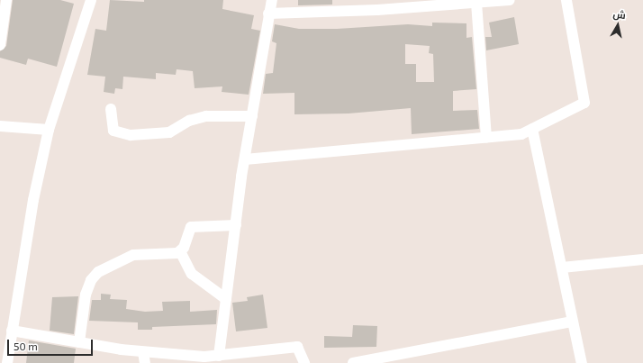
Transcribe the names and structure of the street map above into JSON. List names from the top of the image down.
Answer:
{
  "scale_bar": "50 m",
  "north": "top"
}
